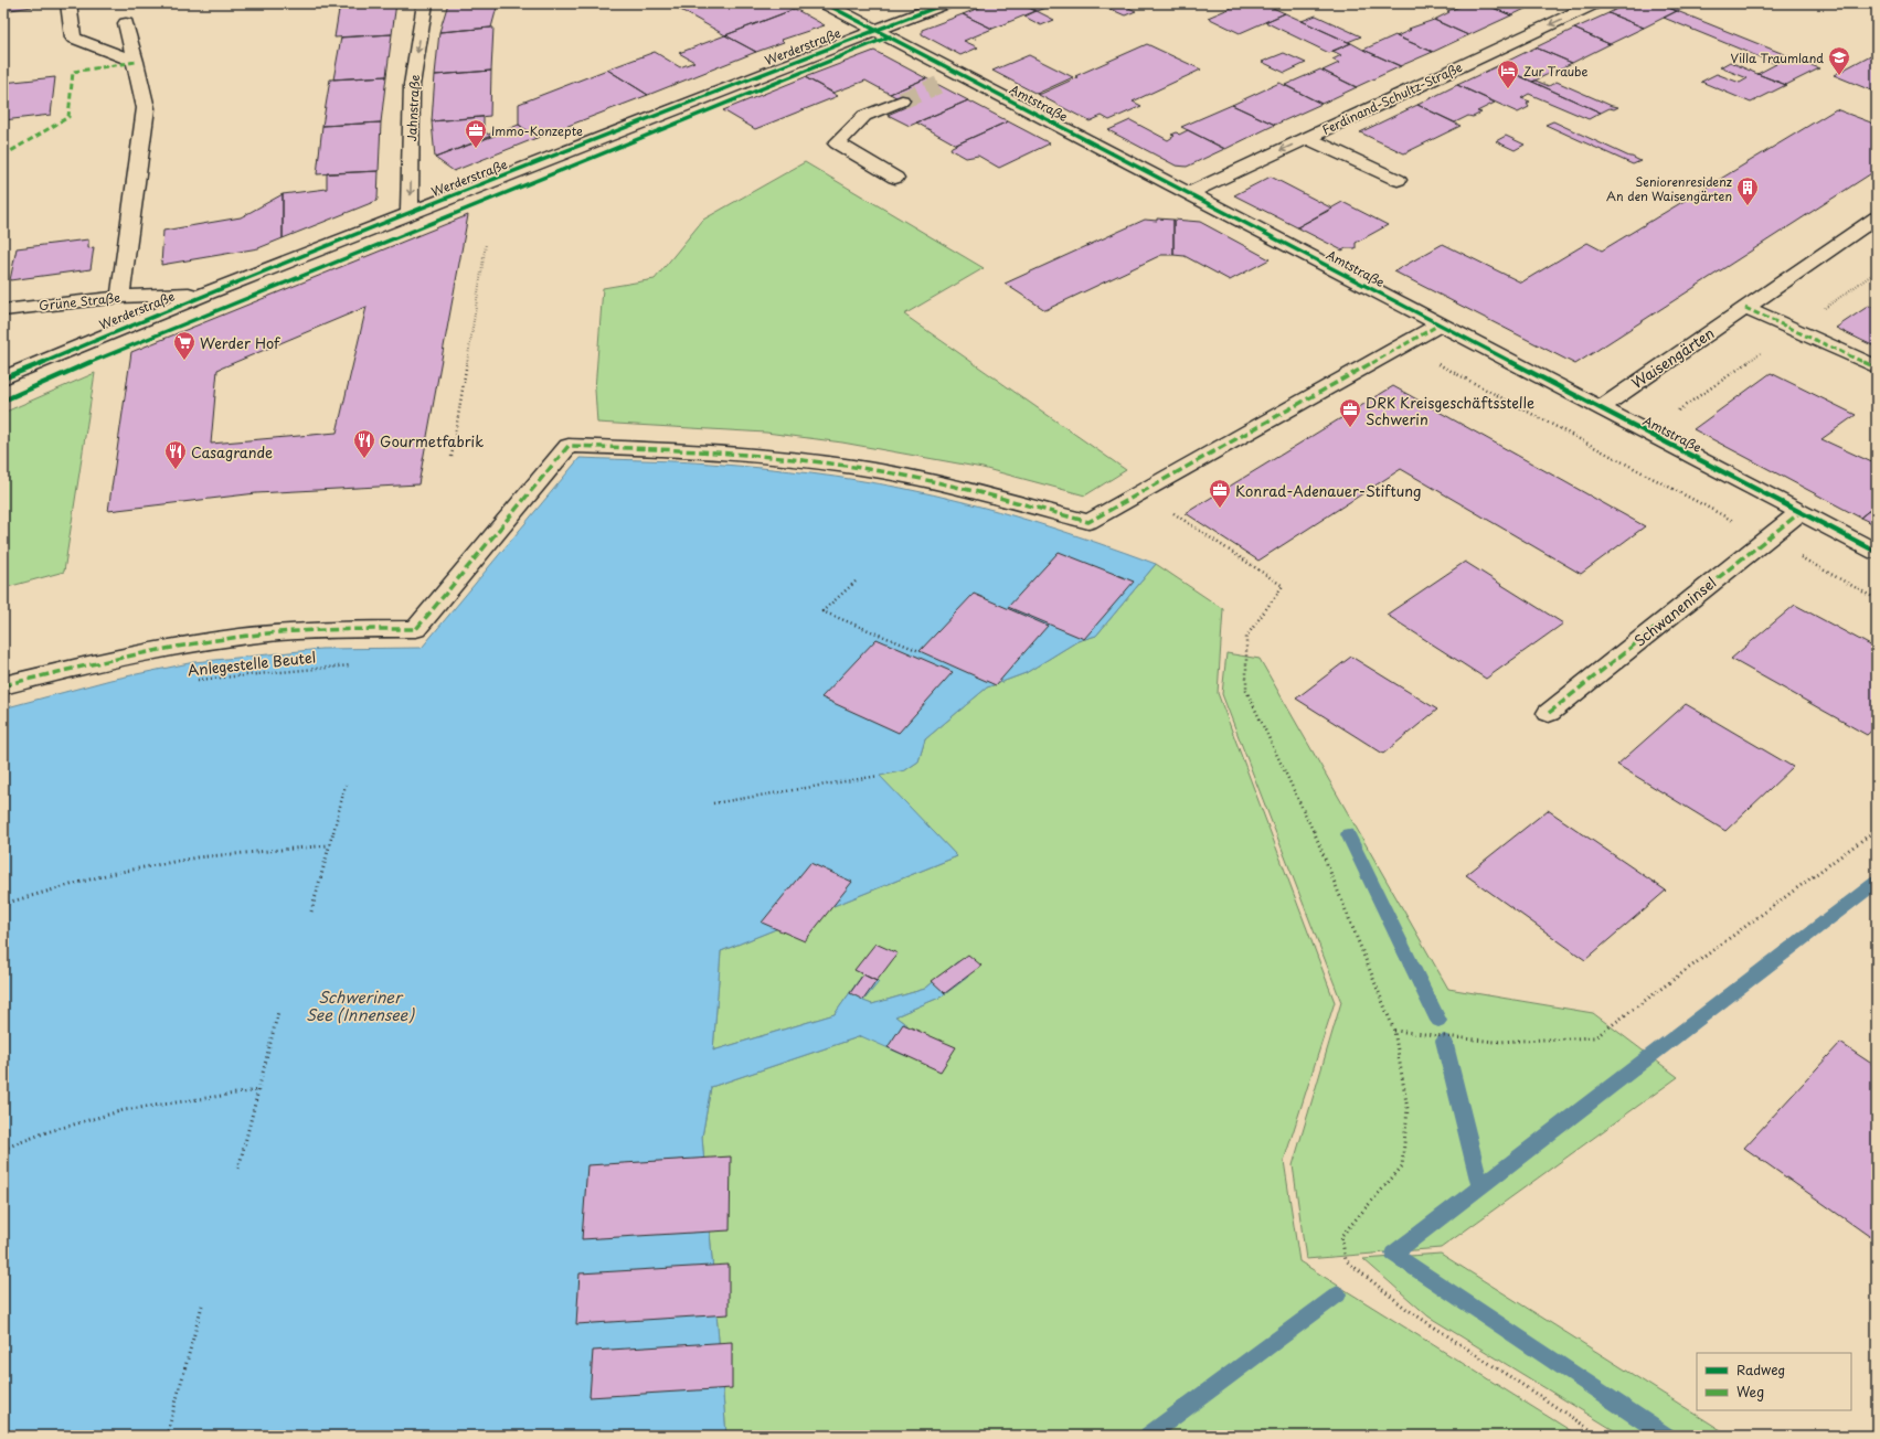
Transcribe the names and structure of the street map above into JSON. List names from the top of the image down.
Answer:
{
  "streets": {
    "street": [
      "Werderstraße",
      "Ferdinand-Schultz-Straße",
      "Amtstraße",
      "Jahnstraße",
      "Grüne Straße",
      "Waisengärten",
      "Schwaneninsel"
    ],
    "path": ["Anlegestelle Beutel"]
  },
  "crossings": [
    ["Werderstraße", "Amtstraße"],
    ["Werderstraße", "Jahnstraße"],
    ["Werderstraße", "Grüne Straße"],
    ["Ferdinand-Schultz-Straße", "Amtstraße"],
    ["Amtstraße", "Waisengärten"],
    ["Amtstraße", "Schwaneninsel"]
  ],
  "one_way": ["Ferdinand-Schultz-Straße", "Jahnstraße"],
  "water": ["Schweriner See (Innensee)"],
  "places": {
    "school or university": ["Villa Traumland"],
    "hotel": ["Zur Traube"],
    "office": ["Immo-Konzepte", "DRK Kreisgeschäftsstelle Schwerin", "Konrad-Adenauer-Stiftung"],
    "building": ["Seniorenresidenz An den Waisengärten"],
    "supermarket": ["Werder Hof"],
    "restaurant": ["Gourmetfabrik", "Casagrande"]
  },
  "legend": ["Radweg", "Weg"]
}
